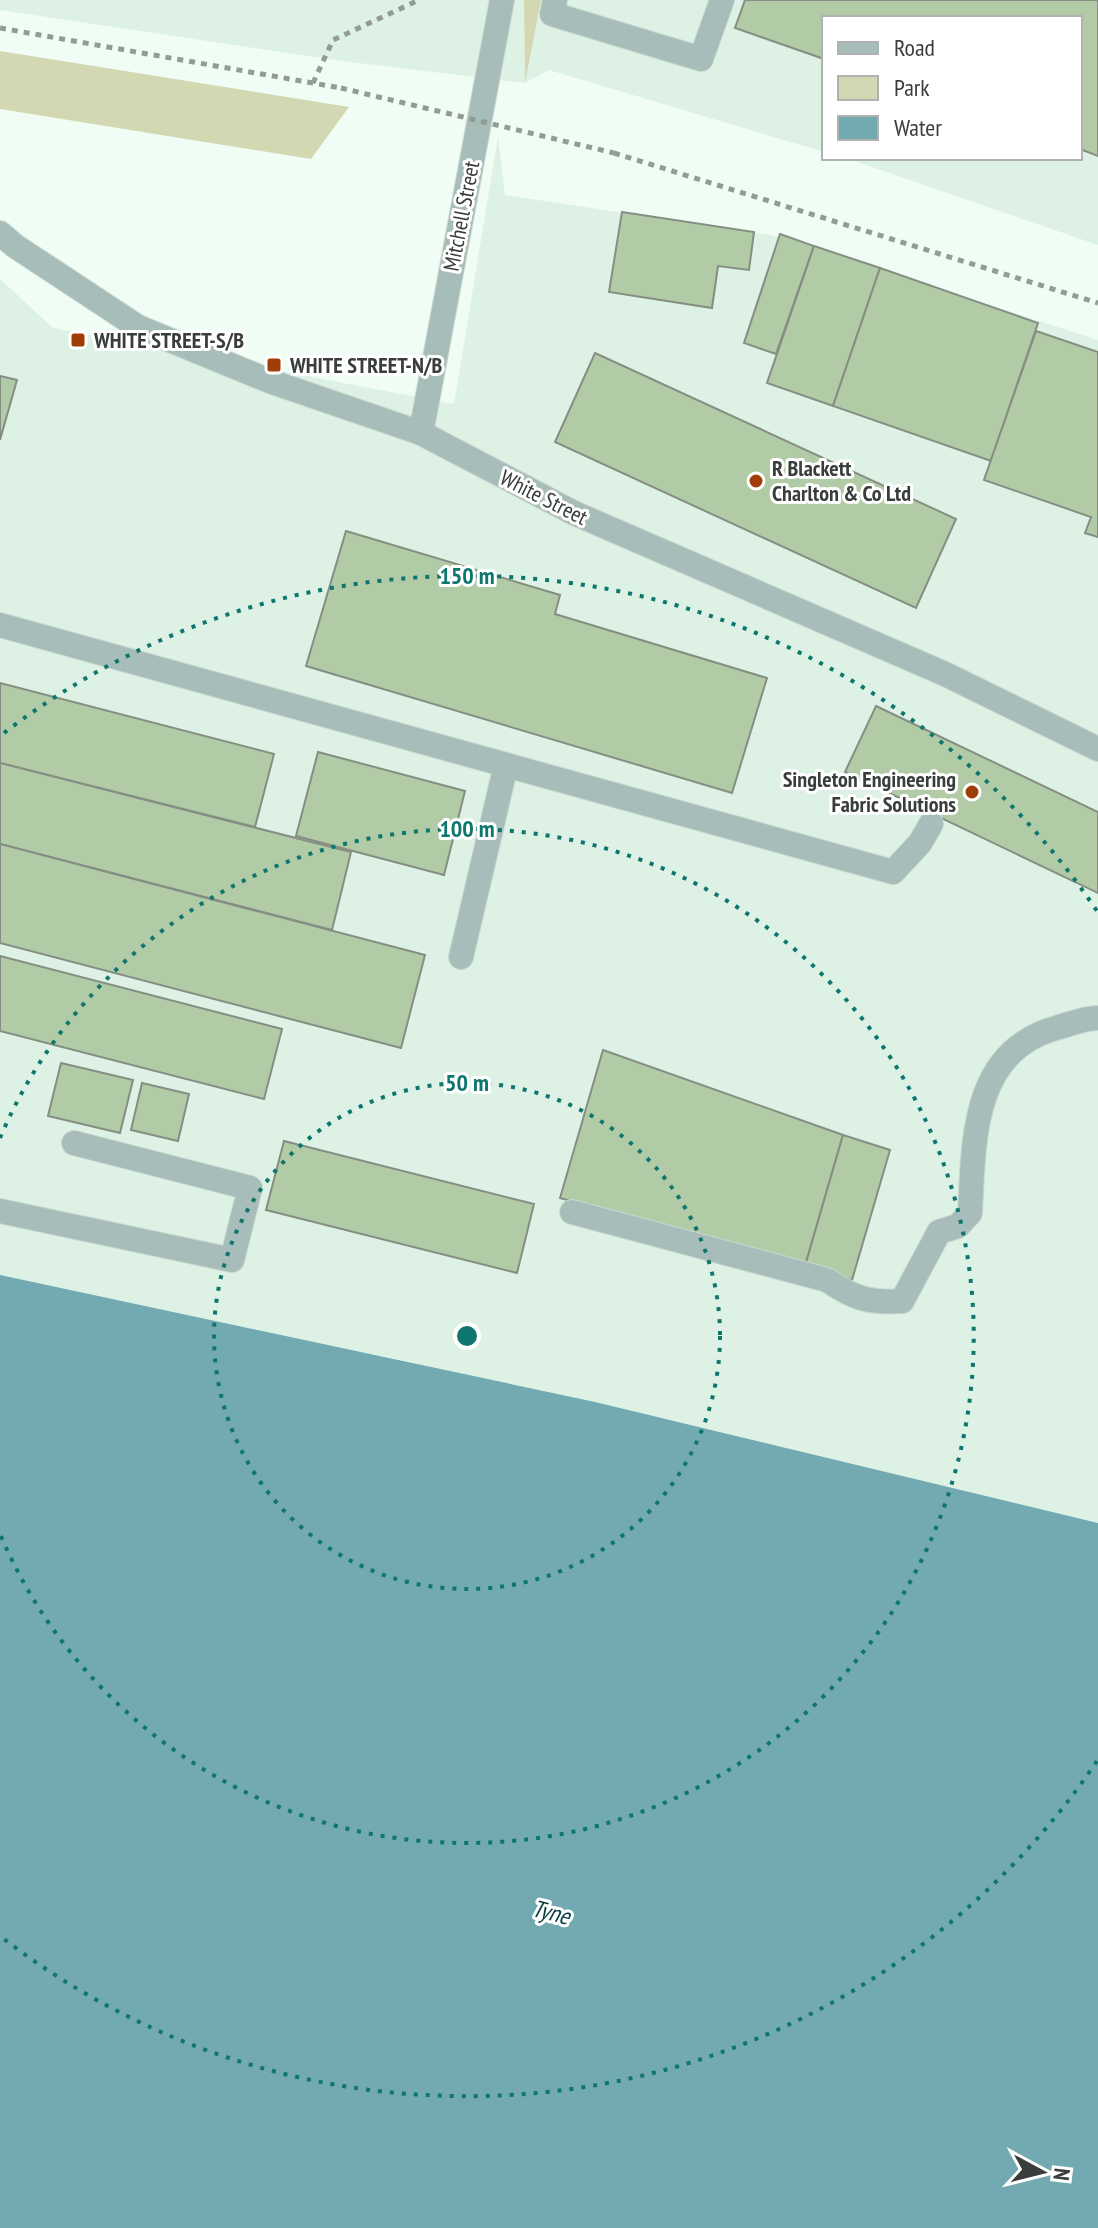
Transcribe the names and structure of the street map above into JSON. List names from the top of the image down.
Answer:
{
  "streets": {
    "street": ["Mitchell Street", "White Street"]
  },
  "crossings": [
    ["Mitchell Street", "White Street"]
  ],
  "water": ["Tyne"],
  "places": {
    "transit": ["WHITE STREET-S/B", "WHITE STREET-N/B"],
    "other": ["R Blackett Charlton & Co Ltd", "Singleton Engineering Fabric Solutions"]
  },
  "legend": ["Road", "Park", "Water"],
  "north": "right",
  "rings": ["150 m", "100 m", "50 m"]
}
